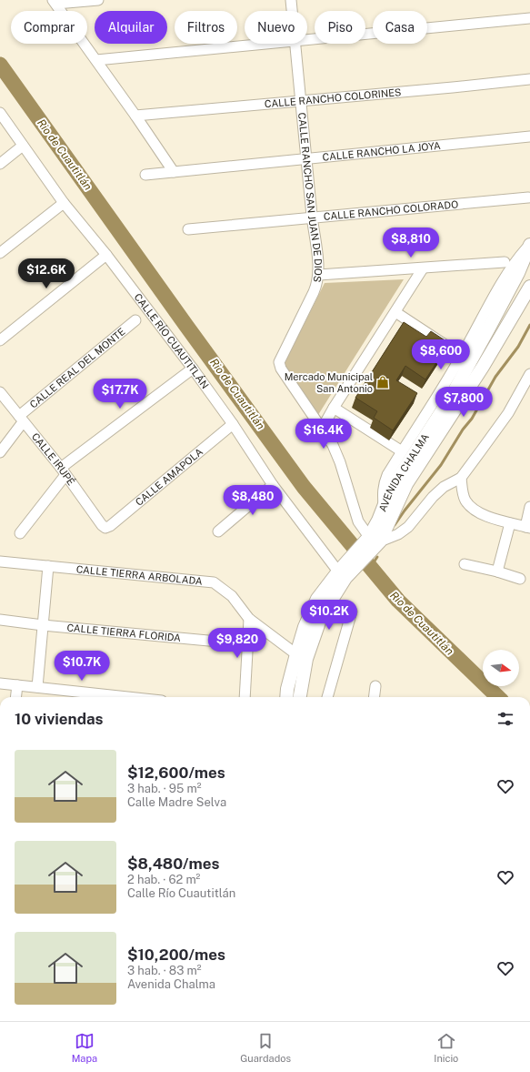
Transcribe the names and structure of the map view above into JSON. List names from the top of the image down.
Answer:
{
  "streets": {
    "main road": ["AVENIDA CHALMA"],
    "street": [
      "CALLE RANCHO COLORINES",
      "CALLE RANCHO LA JOYA",
      "CALLE RANCHO SAN JUAN DE DIOS",
      "CALLE RANCHO COLORADO",
      "CALLE RÍO CUAUTITLÁN",
      "CALLE REAL DEL MONTE",
      "CALLE IRUPÉ",
      "CALLE AMAPOLA",
      "CALLE TIERRA ARBOLADA",
      "CALLE TIERRA FLORIDA"
    ]
  },
  "crossings": [
    ["CALLE RANCHO COLORINES", "CALLE RANCHO SAN JUAN DE DIOS"],
    ["CALLE RANCHO LA JOYA", "CALLE RANCHO SAN JUAN DE DIOS"],
    ["CALLE RANCHO SAN JUAN DE DIOS", "CALLE RANCHO COLORADO"],
    ["CALLE RANCHO SAN JUAN DE DIOS", "AVENIDA CHALMA"],
    ["CALLE RÍO CUAUTITLÁN", "AVENIDA CHALMA"],
    ["CALLE RÍO CUAUTITLÁN", "CALLE AMAPOLA"],
    ["CALLE REAL DEL MONTE", "CALLE IRUPÉ"],
    ["CALLE IRUPÉ", "CALLE AMAPOLA"],
    ["AVENIDA CHALMA", "CALLE TIERRA ARBOLADA"]
  ],
  "water": ["Rio de Cuautitlán"],
  "places": {
    "shop": ["Mercado Municipal San Antonio"]
  },
  "north": "right",
  "page": {
    "chip": [
      "Comprar",
      "Alquilar",
      "Filtros",
      "Nuevo",
      "Piso",
      "Casa"
    ],
    "price": [
      "$8,810",
      "$12.6K",
      "$8,600",
      "$17.7K",
      "$7,800",
      "$16.4K",
      "$8,480",
      "$10.2K",
      "$9,820",
      "$10.7K"
    ],
    "heading": "10 viviendas",
    "list": [
      {
        "name": "$12,600/mes",
        "note": "3 hab. · 95 m² · Calle Madre Selva"
      },
      {
        "name": "$8,480/mes",
        "note": "2 hab. · 62 m² · Calle Río Cuautitlán"
      },
      {
        "name": "$10,200/mes",
        "note": "3 hab. · 83 m² · Avenida Chalma"
      }
    ],
    "tabs": ["Mapa", "Guardados", "Inicio"]
  }
}
